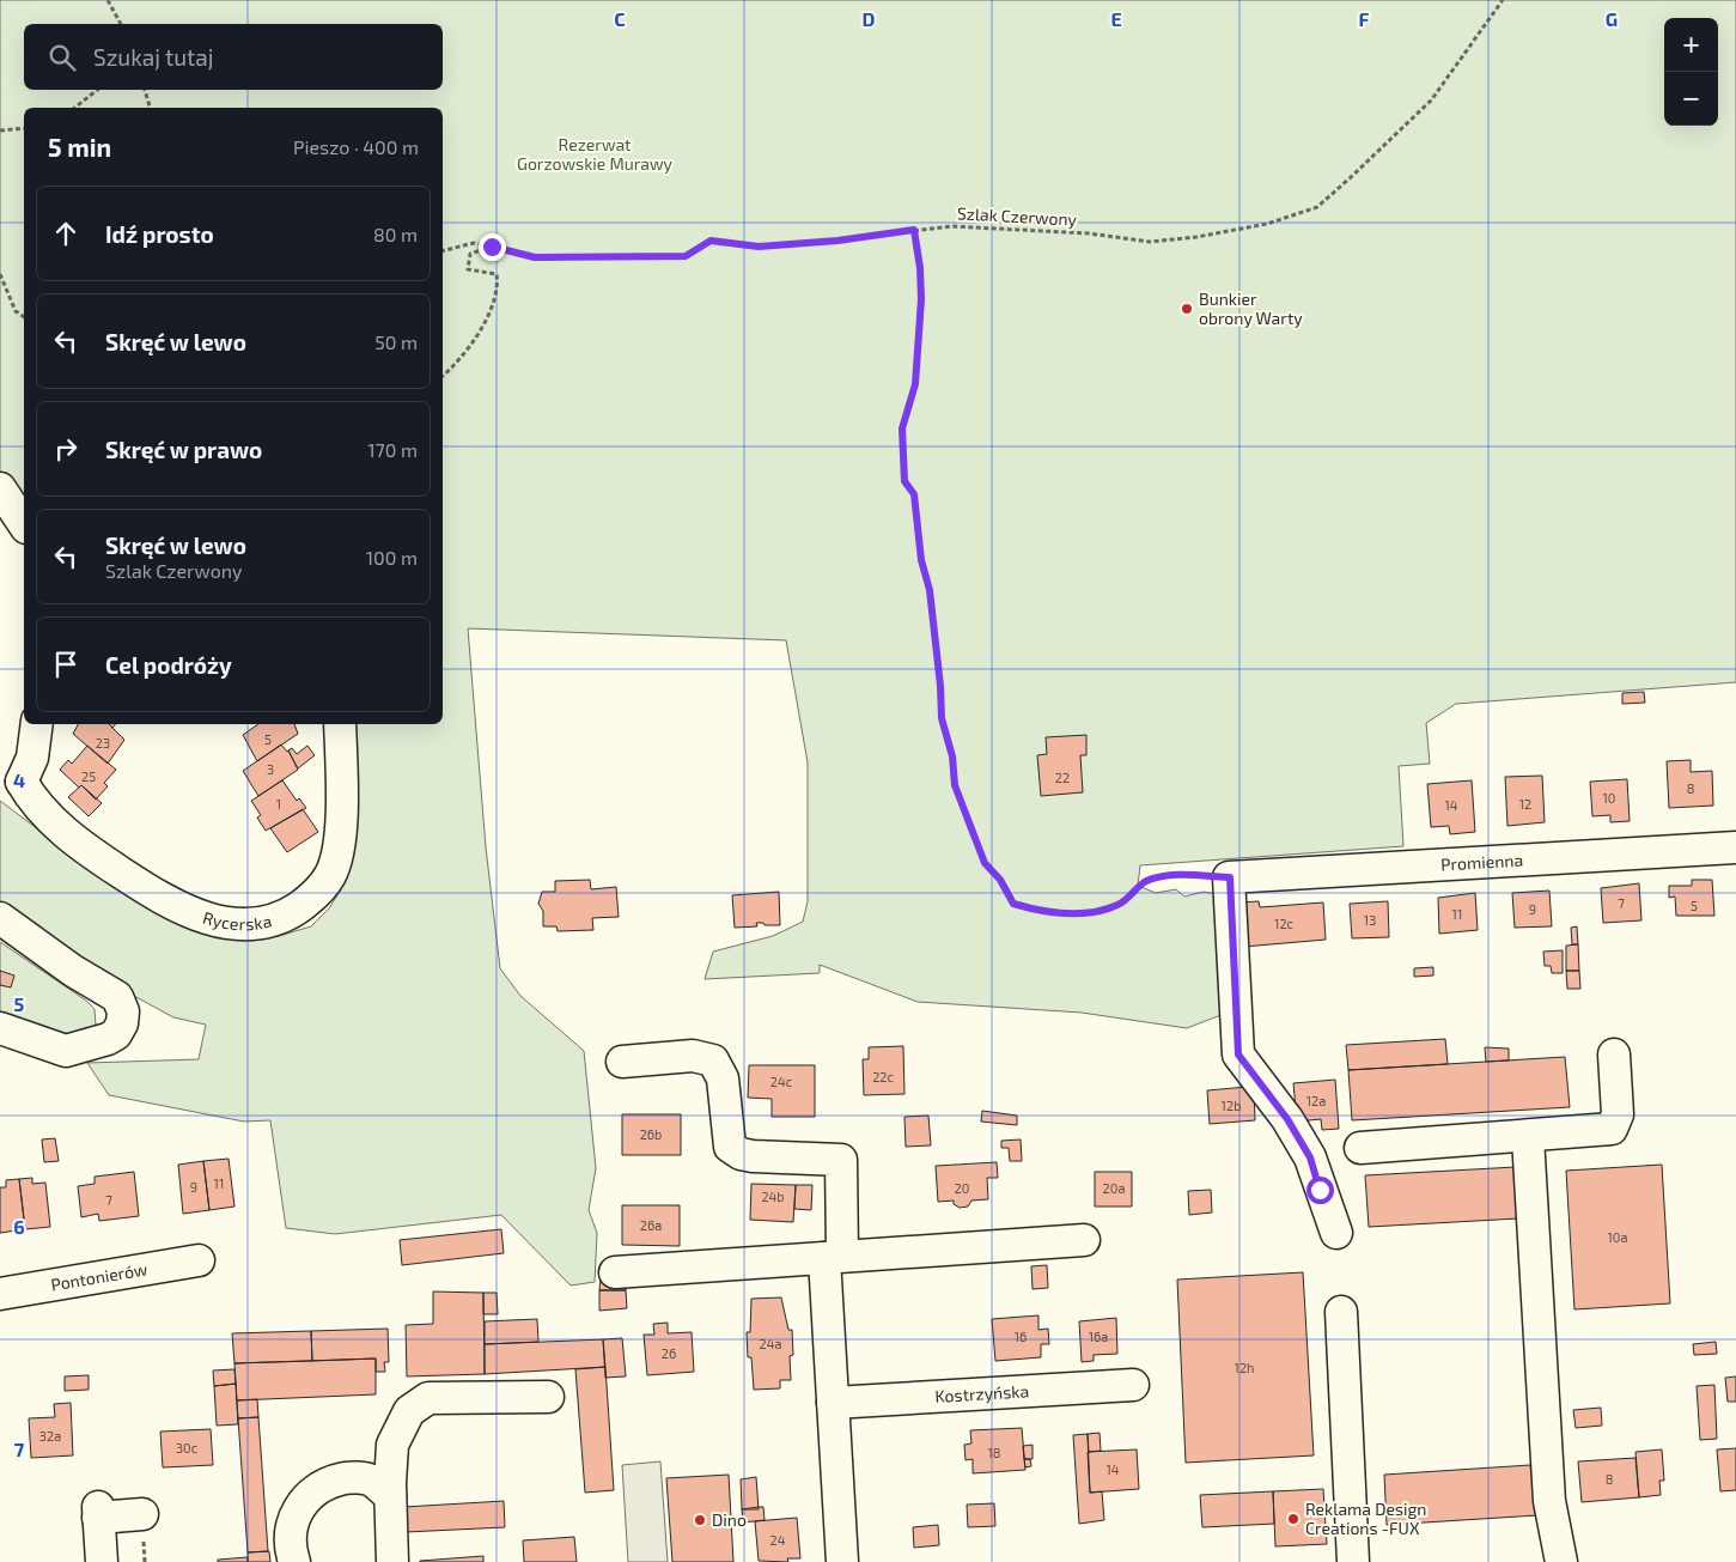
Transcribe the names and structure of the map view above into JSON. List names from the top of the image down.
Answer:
{
  "streets": {
    "street": [
      "Promienna",
      "Rycerska",
      "Pontonierów",
      "Kostrzyńska"
    ],
    "path": ["Szlak Czerwony"]
  },
  "parks": ["Rezerwat Gorzowskie Murawy"],
  "places": ["Bunkier obrony Warty", "Reklama Design Creations -FUX", "Dino"],
  "house_numbers": [
    "5",
    "23",
    "3",
    "25",
    "22",
    "8",
    "10",
    "1",
    "12",
    "14",
    "7",
    "5",
    "9",
    "11",
    "13",
    "12c",
    "22c",
    "24c",
    "12a",
    "12b",
    "26b",
    "11",
    "9",
    "20",
    "20a",
    "24b",
    "7",
    "26a",
    "10a",
    "16",
    "16a",
    "24a",
    "26",
    "12h",
    "32a",
    "30c",
    "18",
    "14",
    "8",
    "24"
  ],
  "page": {
    "map_buttons": ["+", "−"],
    "search": "Szukaj tutaj",
    "heading": ["5 min", "Pieszo · 400 m"],
    "list": [
      ["Idź prosto", "80 m"],
      ["Skręć w lewo", "50 m"],
      ["Skręć w prawo", "170 m"],
      ["Skręć w lewo", "Szlak Czerwony", "100 m"],
      "Cel podróży"
    ]
  },
  "grid": {
    "columns": [
      "C",
      "D",
      "E",
      "F",
      "G"
    ],
    "rows": [
      "4",
      "5",
      "6",
      "7"
    ]
  }
}
